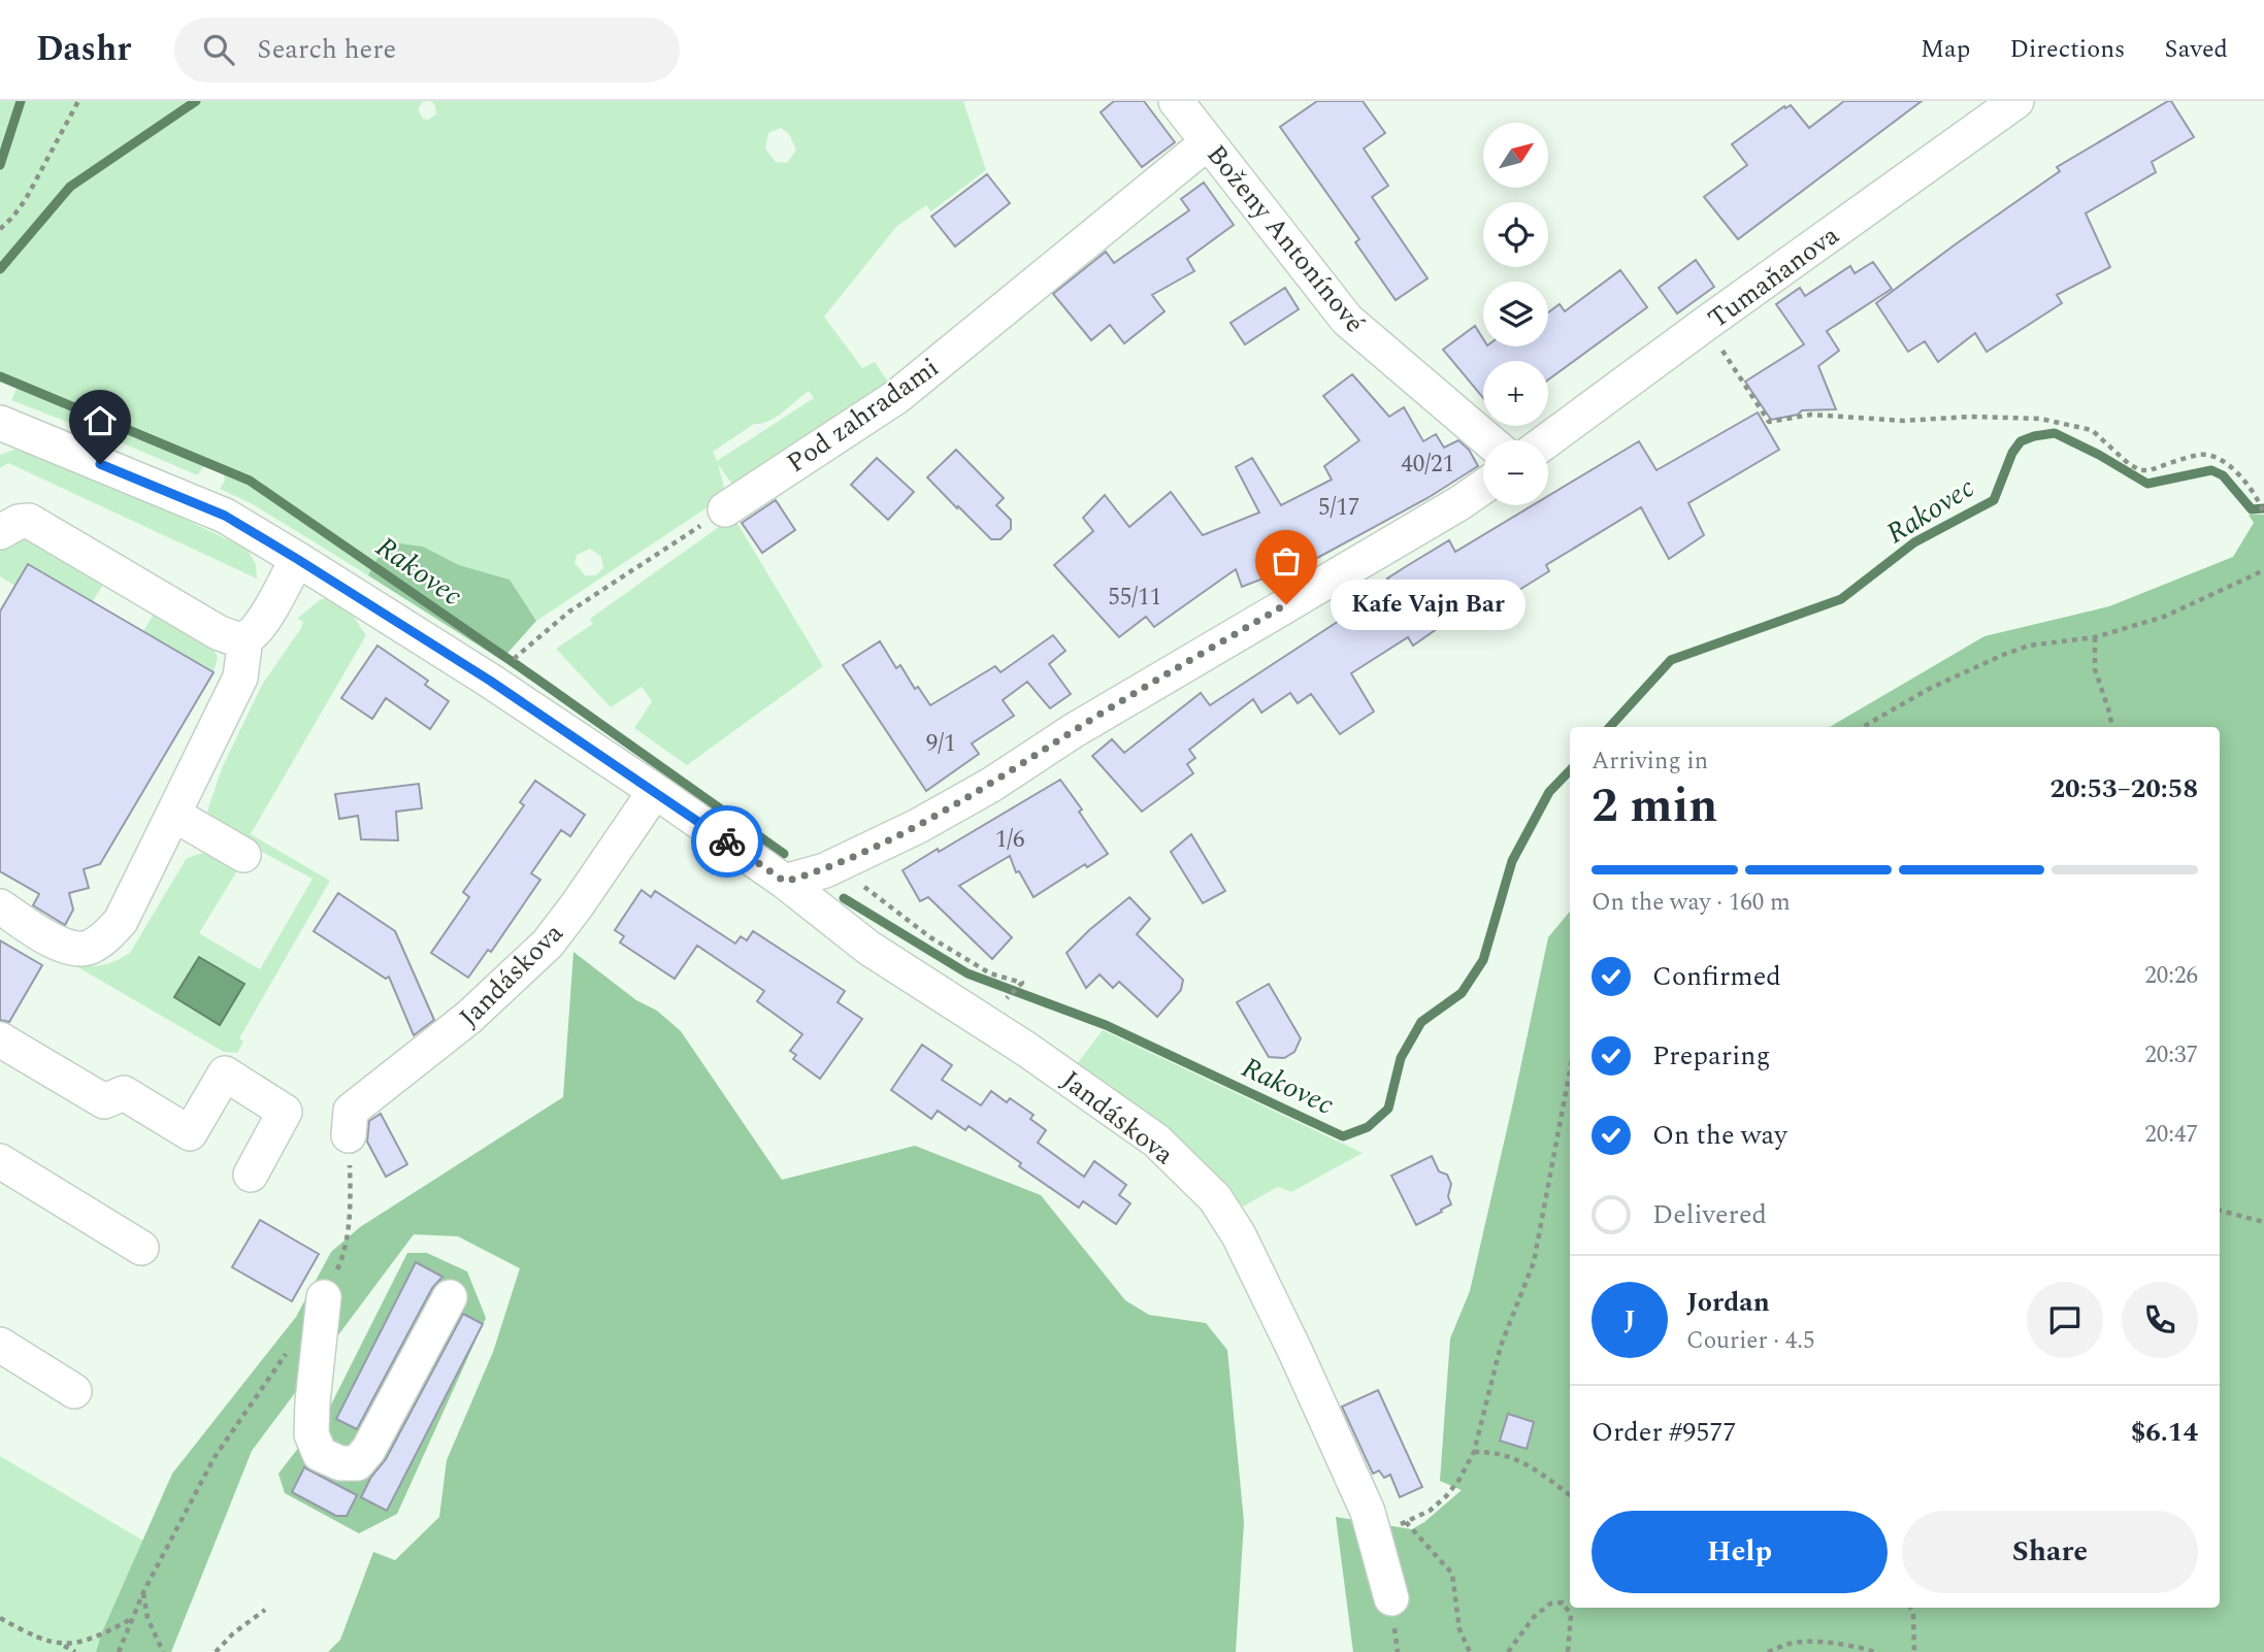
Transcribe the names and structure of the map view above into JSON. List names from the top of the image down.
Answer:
{
  "streets": {
    "street": [
      "Boženy Antonínové",
      "Tumaňanova",
      "Pod zahradami",
      "Jandáskova"
    ]
  },
  "crossings": [
    ["Boženy Antonínové", "Pod zahradami"]
  ],
  "water": ["Rakovec"],
  "places": ["Kafe Vajn Bar"],
  "house_numbers": [
    "40/21",
    "5/17",
    "55/11",
    "9/1",
    "1/6"
  ],
  "north": "top right",
  "page": {
    "header": "Dashr",
    "search": "Search here",
    "nav": ["Map", "Directions", "Saved"],
    "map_buttons": ["+", "−"],
    "bubble": "Kafe Vajn Bar",
    "heading": ["2 min", "Arriving in", "20:53–20:58"],
    "panel": [
      "Jordan",
      "Courier · 4.5",
      "Order #9577",
      "$6.14"
    ],
    "bar": "On the way · 160 m",
    "list": [
      ["Confirmed", "20:26"],
      ["Preparing", "20:37"],
      ["On the way", "20:47"],
      "Delivered"
    ],
    "round": "J",
    "buttons": ["Help", "Share"]
  }
}
